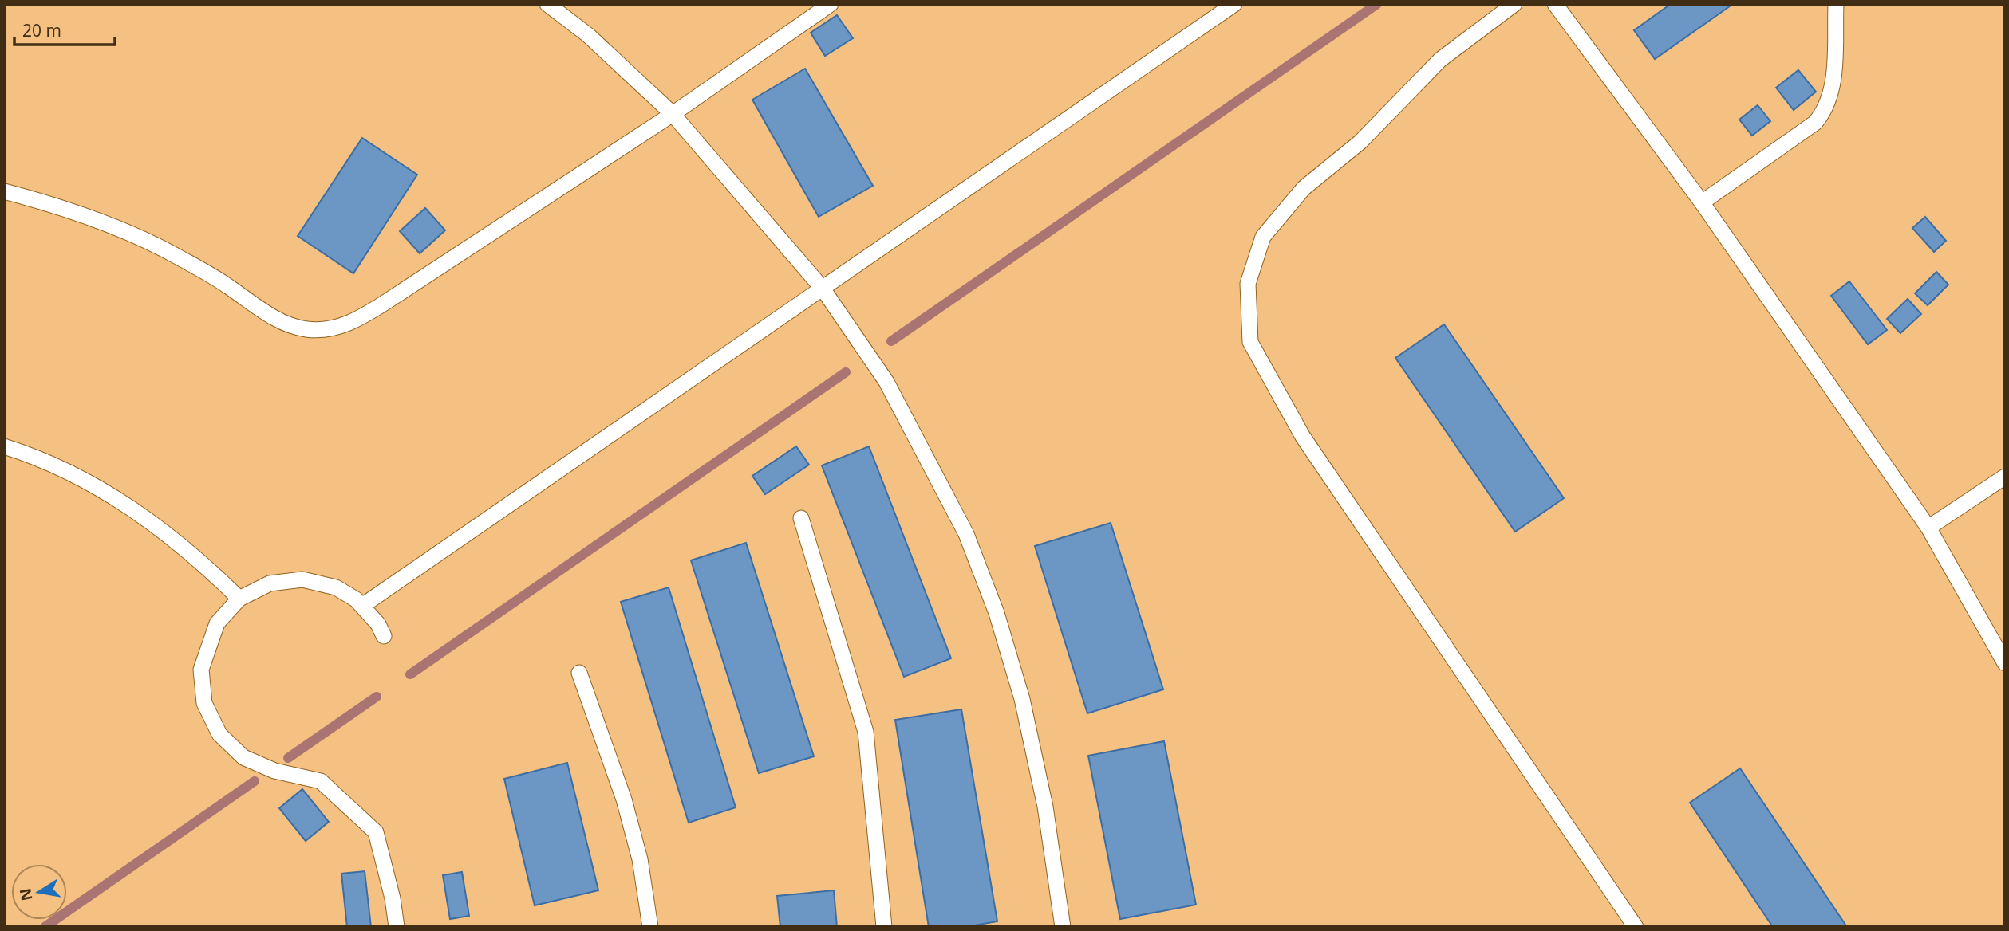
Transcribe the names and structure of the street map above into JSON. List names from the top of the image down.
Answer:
{
  "scale_bar": "20 m",
  "north": "left"
}
